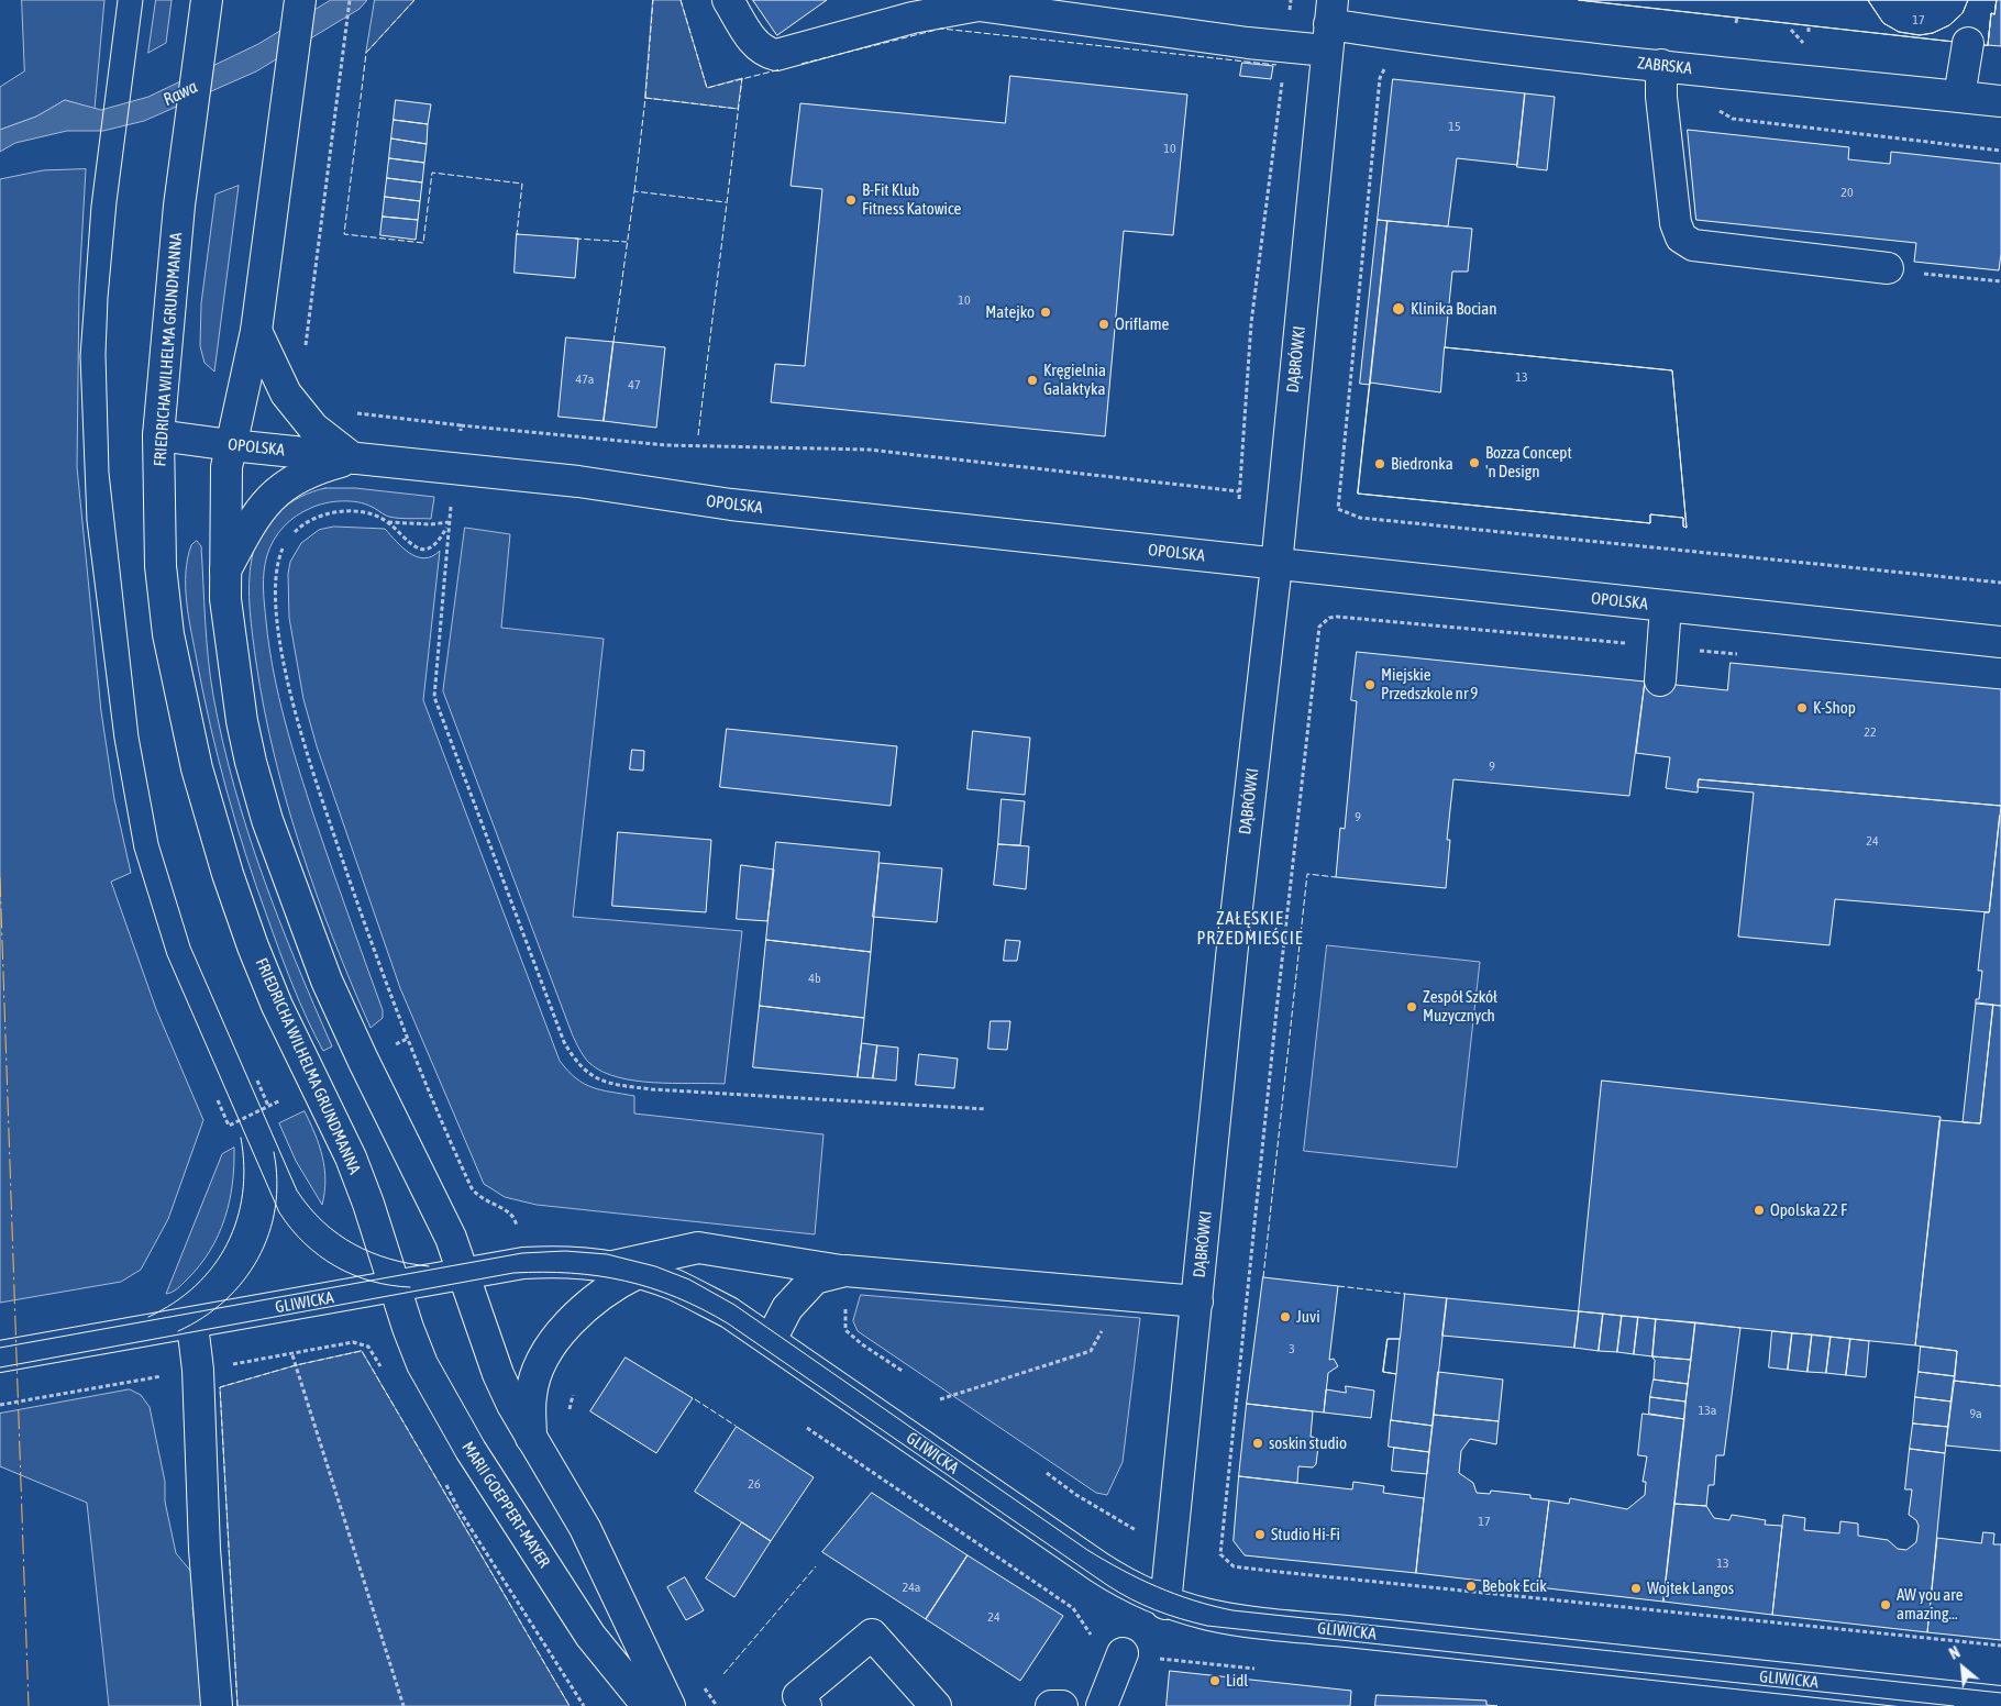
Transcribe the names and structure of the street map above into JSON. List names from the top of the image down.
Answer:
{
  "streets": {
    "street": [
      "ZABRSKA",
      "FRIEDRICHA WILHELMA GRUNDMANNA",
      "DĄBRÓWKI",
      "OPOLSKA",
      "GLIWICKA",
      "MARII GOEPPERT-MAYER"
    ]
  },
  "crossings": [
    ["ZABRSKA", "DĄBRÓWKI"],
    ["FRIEDRICHA WILHELMA GRUNDMANNA", "OPOLSKA"],
    ["FRIEDRICHA WILHELMA GRUNDMANNA", "GLIWICKA"],
    ["FRIEDRICHA WILHELMA GRUNDMANNA", "MARII GOEPPERT-MAYER"],
    ["DĄBRÓWKI", "OPOLSKA"],
    ["DĄBRÓWKI", "GLIWICKA"],
    ["GLIWICKA", "MARII GOEPPERT-MAYER"]
  ],
  "districts": ["ZAŁĘSKIE PRZEDMIEŚCIE"],
  "water": ["Rawa"],
  "places": [
    "B-Fit Klub Fitness Katowice",
    "Klinika Bocian",
    "Matejko",
    "Oriflame",
    "Kręgielnia Galaktyka",
    "Bozza Concept 'n Design",
    "Biedronka",
    "Miejskie Przedszkole nr 9",
    "K-Shop",
    "Zespół Szkół Muzycznych",
    "Opolska 22 F",
    "Juvi",
    "soskin studio",
    "Studio Hi-Fi",
    "Bebok Ecik",
    "Wojtek Langos",
    "AW you are amazing…",
    "Lidl"
  ],
  "house_numbers": [
    "17",
    "15",
    "10",
    "20",
    "10",
    "13",
    "47a",
    "47",
    "22",
    "9",
    "9",
    "24",
    "4b",
    "3",
    "13a",
    "9a",
    "26",
    "17",
    "13",
    "24a",
    "24"
  ],
  "north": "top left"
}
